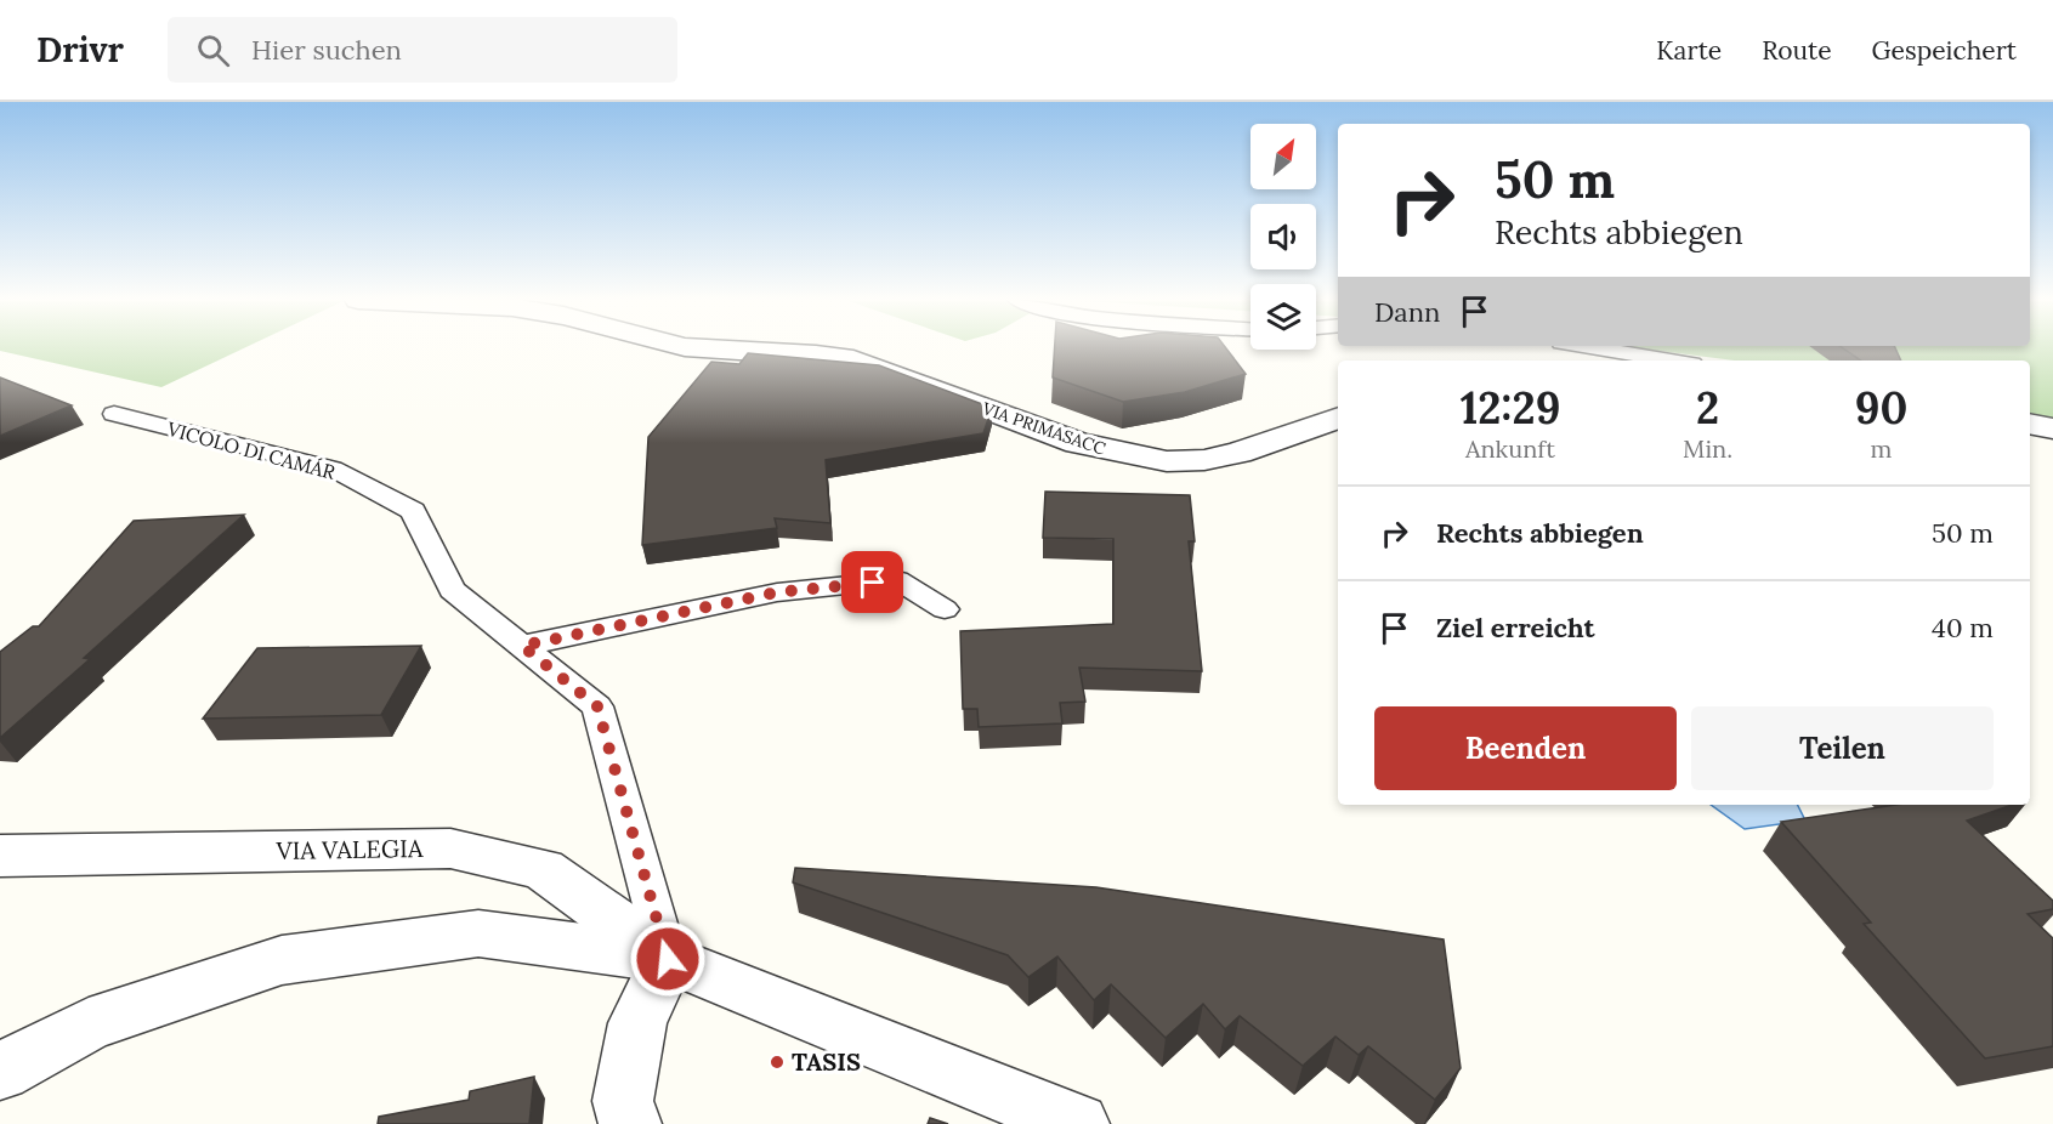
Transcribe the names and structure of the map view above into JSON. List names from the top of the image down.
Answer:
{
  "streets": {
    "street": ["VIA PRIMASACC", "VIA VALEGIA"],
    "lane": ["VICOLO DI CAMÁR"]
  },
  "crossings": [
    ["VICOLO DI CAMÁR", "VIA VALEGIA"]
  ],
  "places": ["TASIS"],
  "north": "top right",
  "page": {
    "header": "Drivr",
    "search": "Hier suchen",
    "nav": ["Karte", "Route", "Gespeichert"],
    "turn": ["50 m", "Rechts abbiegen"],
    "then": "Dann",
    "eta": [
      "12:29",
      "Ankunft",
      "2",
      "Min.",
      "90",
      "m"
    ],
    "list": [
      {
        "name": "Rechts abbiegen",
        "value": "50 m"
      },
      {
        "name": "Ziel erreicht",
        "value": "40 m"
      }
    ],
    "buttons": ["Beenden", "Teilen"]
  }
}
